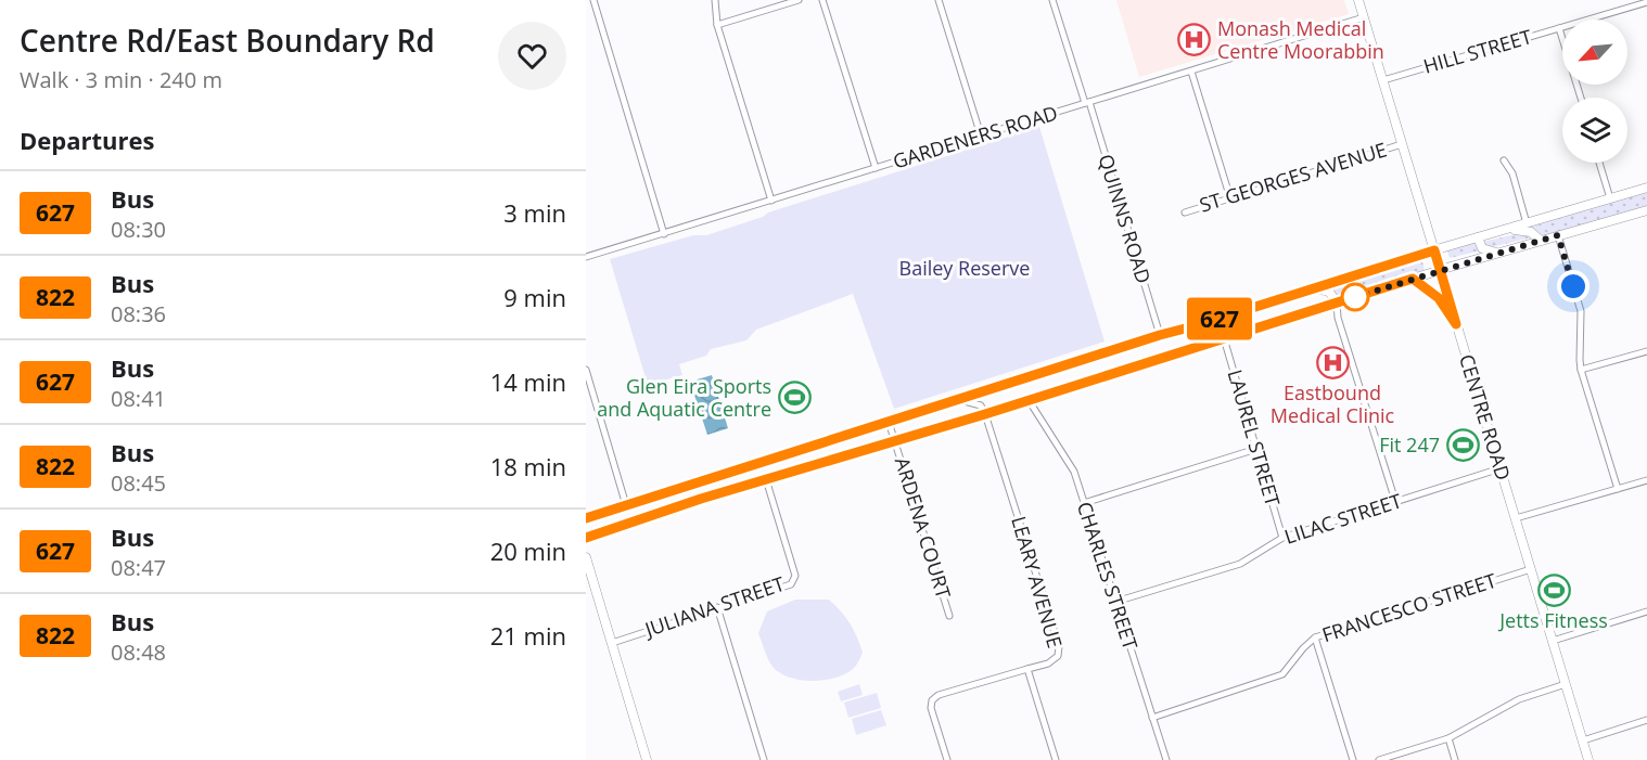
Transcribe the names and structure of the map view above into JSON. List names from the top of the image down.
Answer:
{
  "streets": {
    "main road": ["CENTRE ROAD"],
    "street": [
      "HILL STREET",
      "GARDENERS ROAD",
      "ST GEORGES AVENUE",
      "QUINNS ROAD",
      "LAUREL STREET",
      "LILAC STREET",
      "ARDENA COURT",
      "CHARLES STREET",
      "LEARY AVENUE",
      "JULIANA STREET",
      "FRANCESCO STREET"
    ]
  },
  "crossings": [
    ["HILL STREET", "CENTRE ROAD"],
    ["GARDENERS ROAD", "QUINNS ROAD"],
    ["GARDENERS ROAD", "CENTRE ROAD"],
    ["ST GEORGES AVENUE", "CENTRE ROAD"],
    ["CENTRE ROAD", "LILAC STREET"],
    ["CENTRE ROAD", "FRANCESCO STREET"],
    ["LAUREL STREET", "LILAC STREET"],
    ["LILAC STREET", "CHARLES STREET"],
    ["CHARLES STREET", "FRANCESCO STREET"]
  ],
  "parks": ["Bailey Reserve"],
  "places": {
    "hospital": ["Monash Medical Centre Moorabbin", "Eastbound Medical Clinic"],
    "sports": ["Glen Eira Sports and Aquatic Centre", "Fit 247", "Jetts Fitness"]
  },
  "lines": ["bus line 627"],
  "north": "bottom left",
  "page": {
    "heading": [
      ["Centre Rd/East Boundary Rd", "Walk · 3 min · 240 m"],
      "Departures"
    ],
    "on_map": "627",
    "list": [
      {
        "mark": "627",
        "name": "Bus",
        "note": "08:30",
        "value": "3 min"
      },
      {
        "mark": "822",
        "name": "Bus",
        "note": "08:36",
        "value": "9 min"
      },
      {
        "mark": "627",
        "name": "Bus",
        "note": "08:41",
        "value": "14 min"
      },
      {
        "mark": "822",
        "name": "Bus",
        "note": "08:45",
        "value": "18 min"
      },
      {
        "mark": "627",
        "name": "Bus",
        "note": "08:47",
        "value": "20 min"
      },
      {
        "mark": "822",
        "name": "Bus",
        "note": "08:48",
        "value": "21 min"
      }
    ]
  }
}
